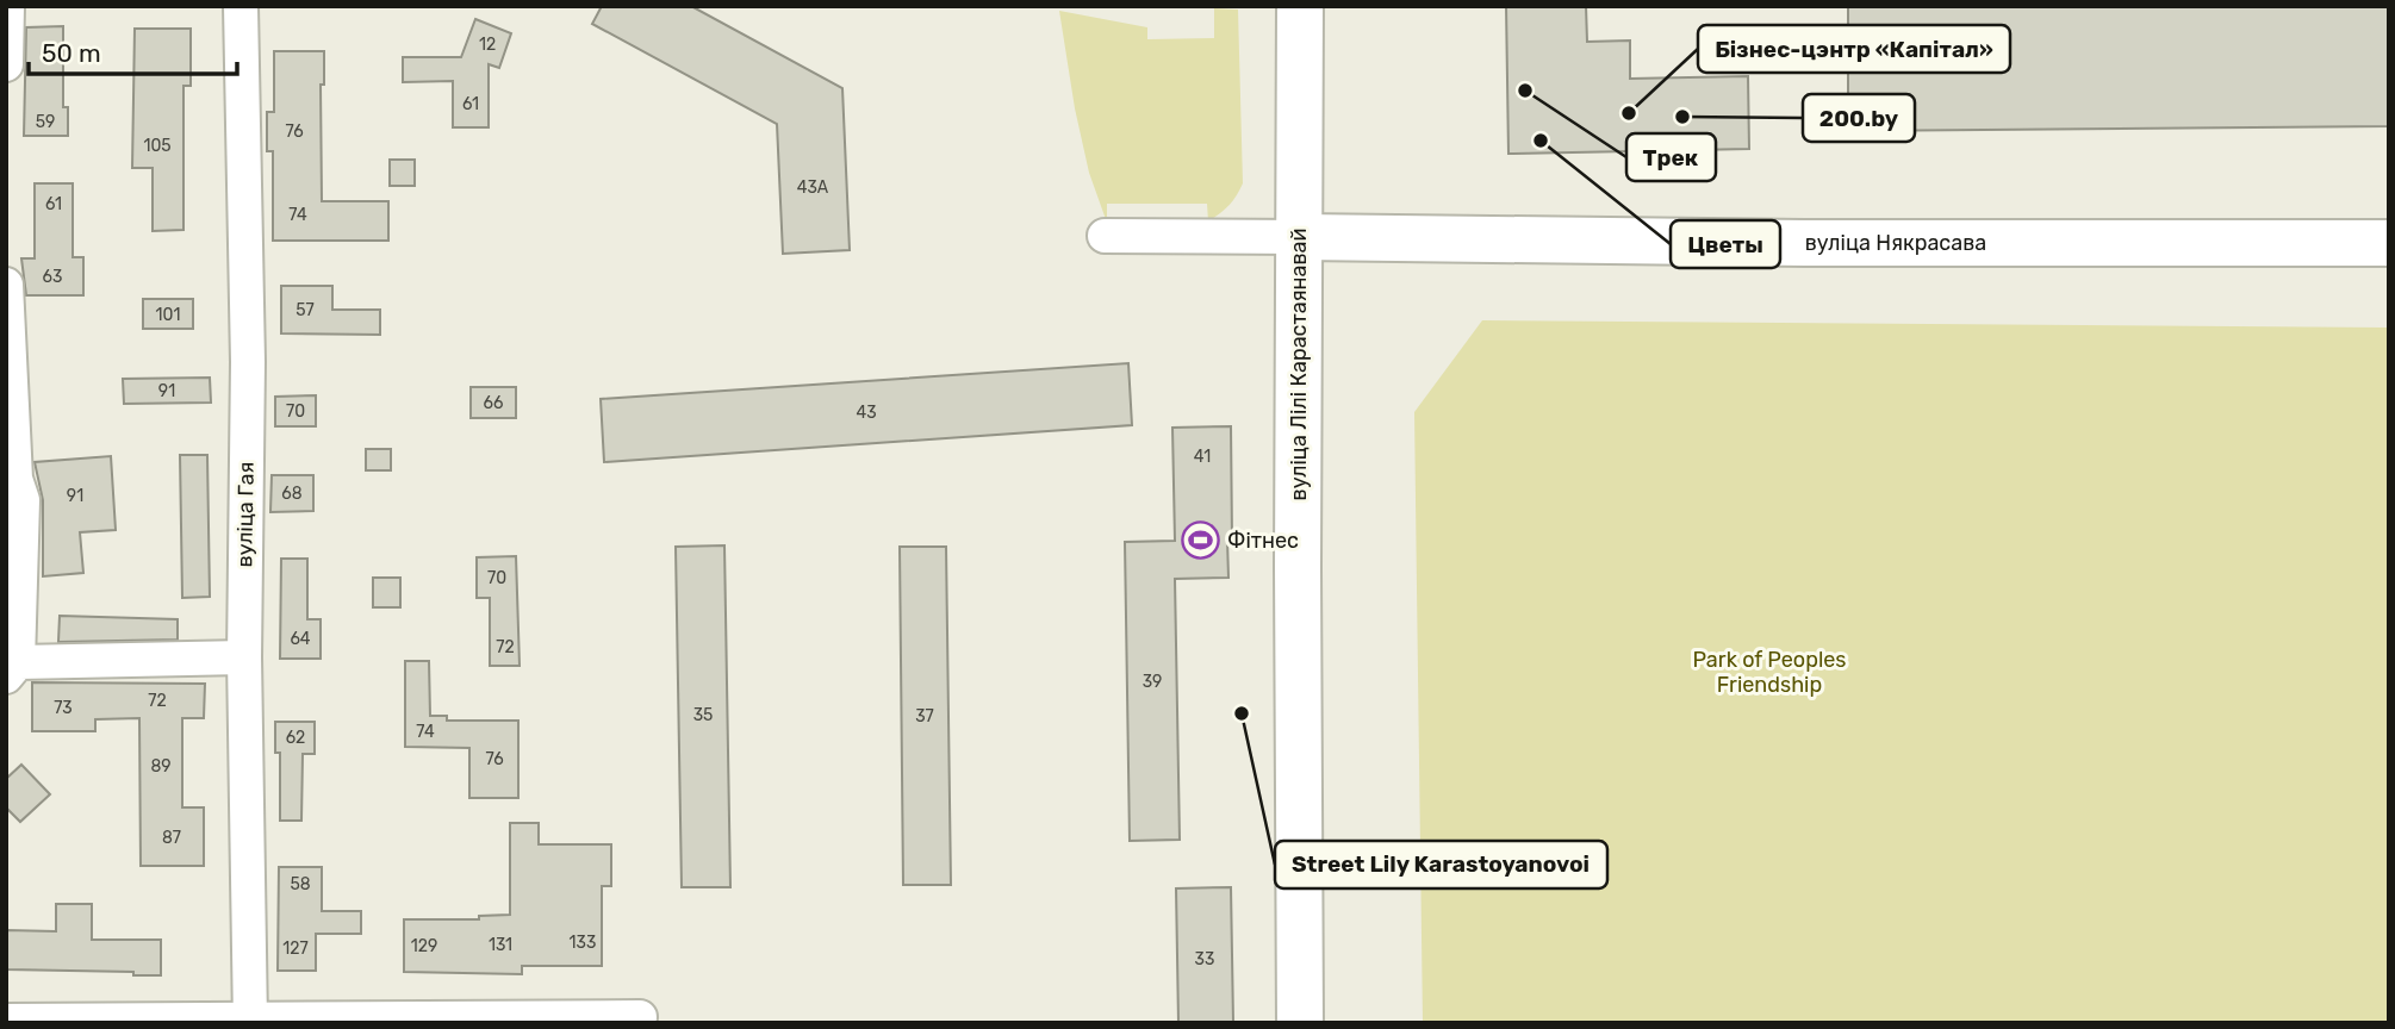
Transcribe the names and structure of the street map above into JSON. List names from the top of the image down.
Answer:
{
  "streets": {
    "main road": ["вуліца Някрасава", "вуліца Лілі Карастаянавай"],
    "street": ["вуліца Гая"]
  },
  "crossings": [
    ["вуліца Някрасава", "вуліца Лілі Карастаянавай"]
  ],
  "parks": ["Park of Peoples Friendship"],
  "places": {
    "other": [
      "Трек",
      "Бізнес-цэнтр «Капітал»",
      "200.by",
      "Цветы",
      "Street Lily Karastoyanovoi"
    ],
    "sports": ["Фітнес"]
  },
  "house_numbers": [
    "12",
    "61",
    "59",
    "76",
    "105",
    "43А",
    "61",
    "74",
    "63",
    "57",
    "101",
    "91",
    "66",
    "70",
    "43",
    "41",
    "68",
    "91",
    "70",
    "64",
    "72",
    "39",
    "72",
    "73",
    "35",
    "37",
    "74",
    "62",
    "76",
    "89",
    "87",
    "58",
    "133",
    "131",
    "129",
    "127",
    "33"
  ],
  "scale_bar": "50 m"
}
